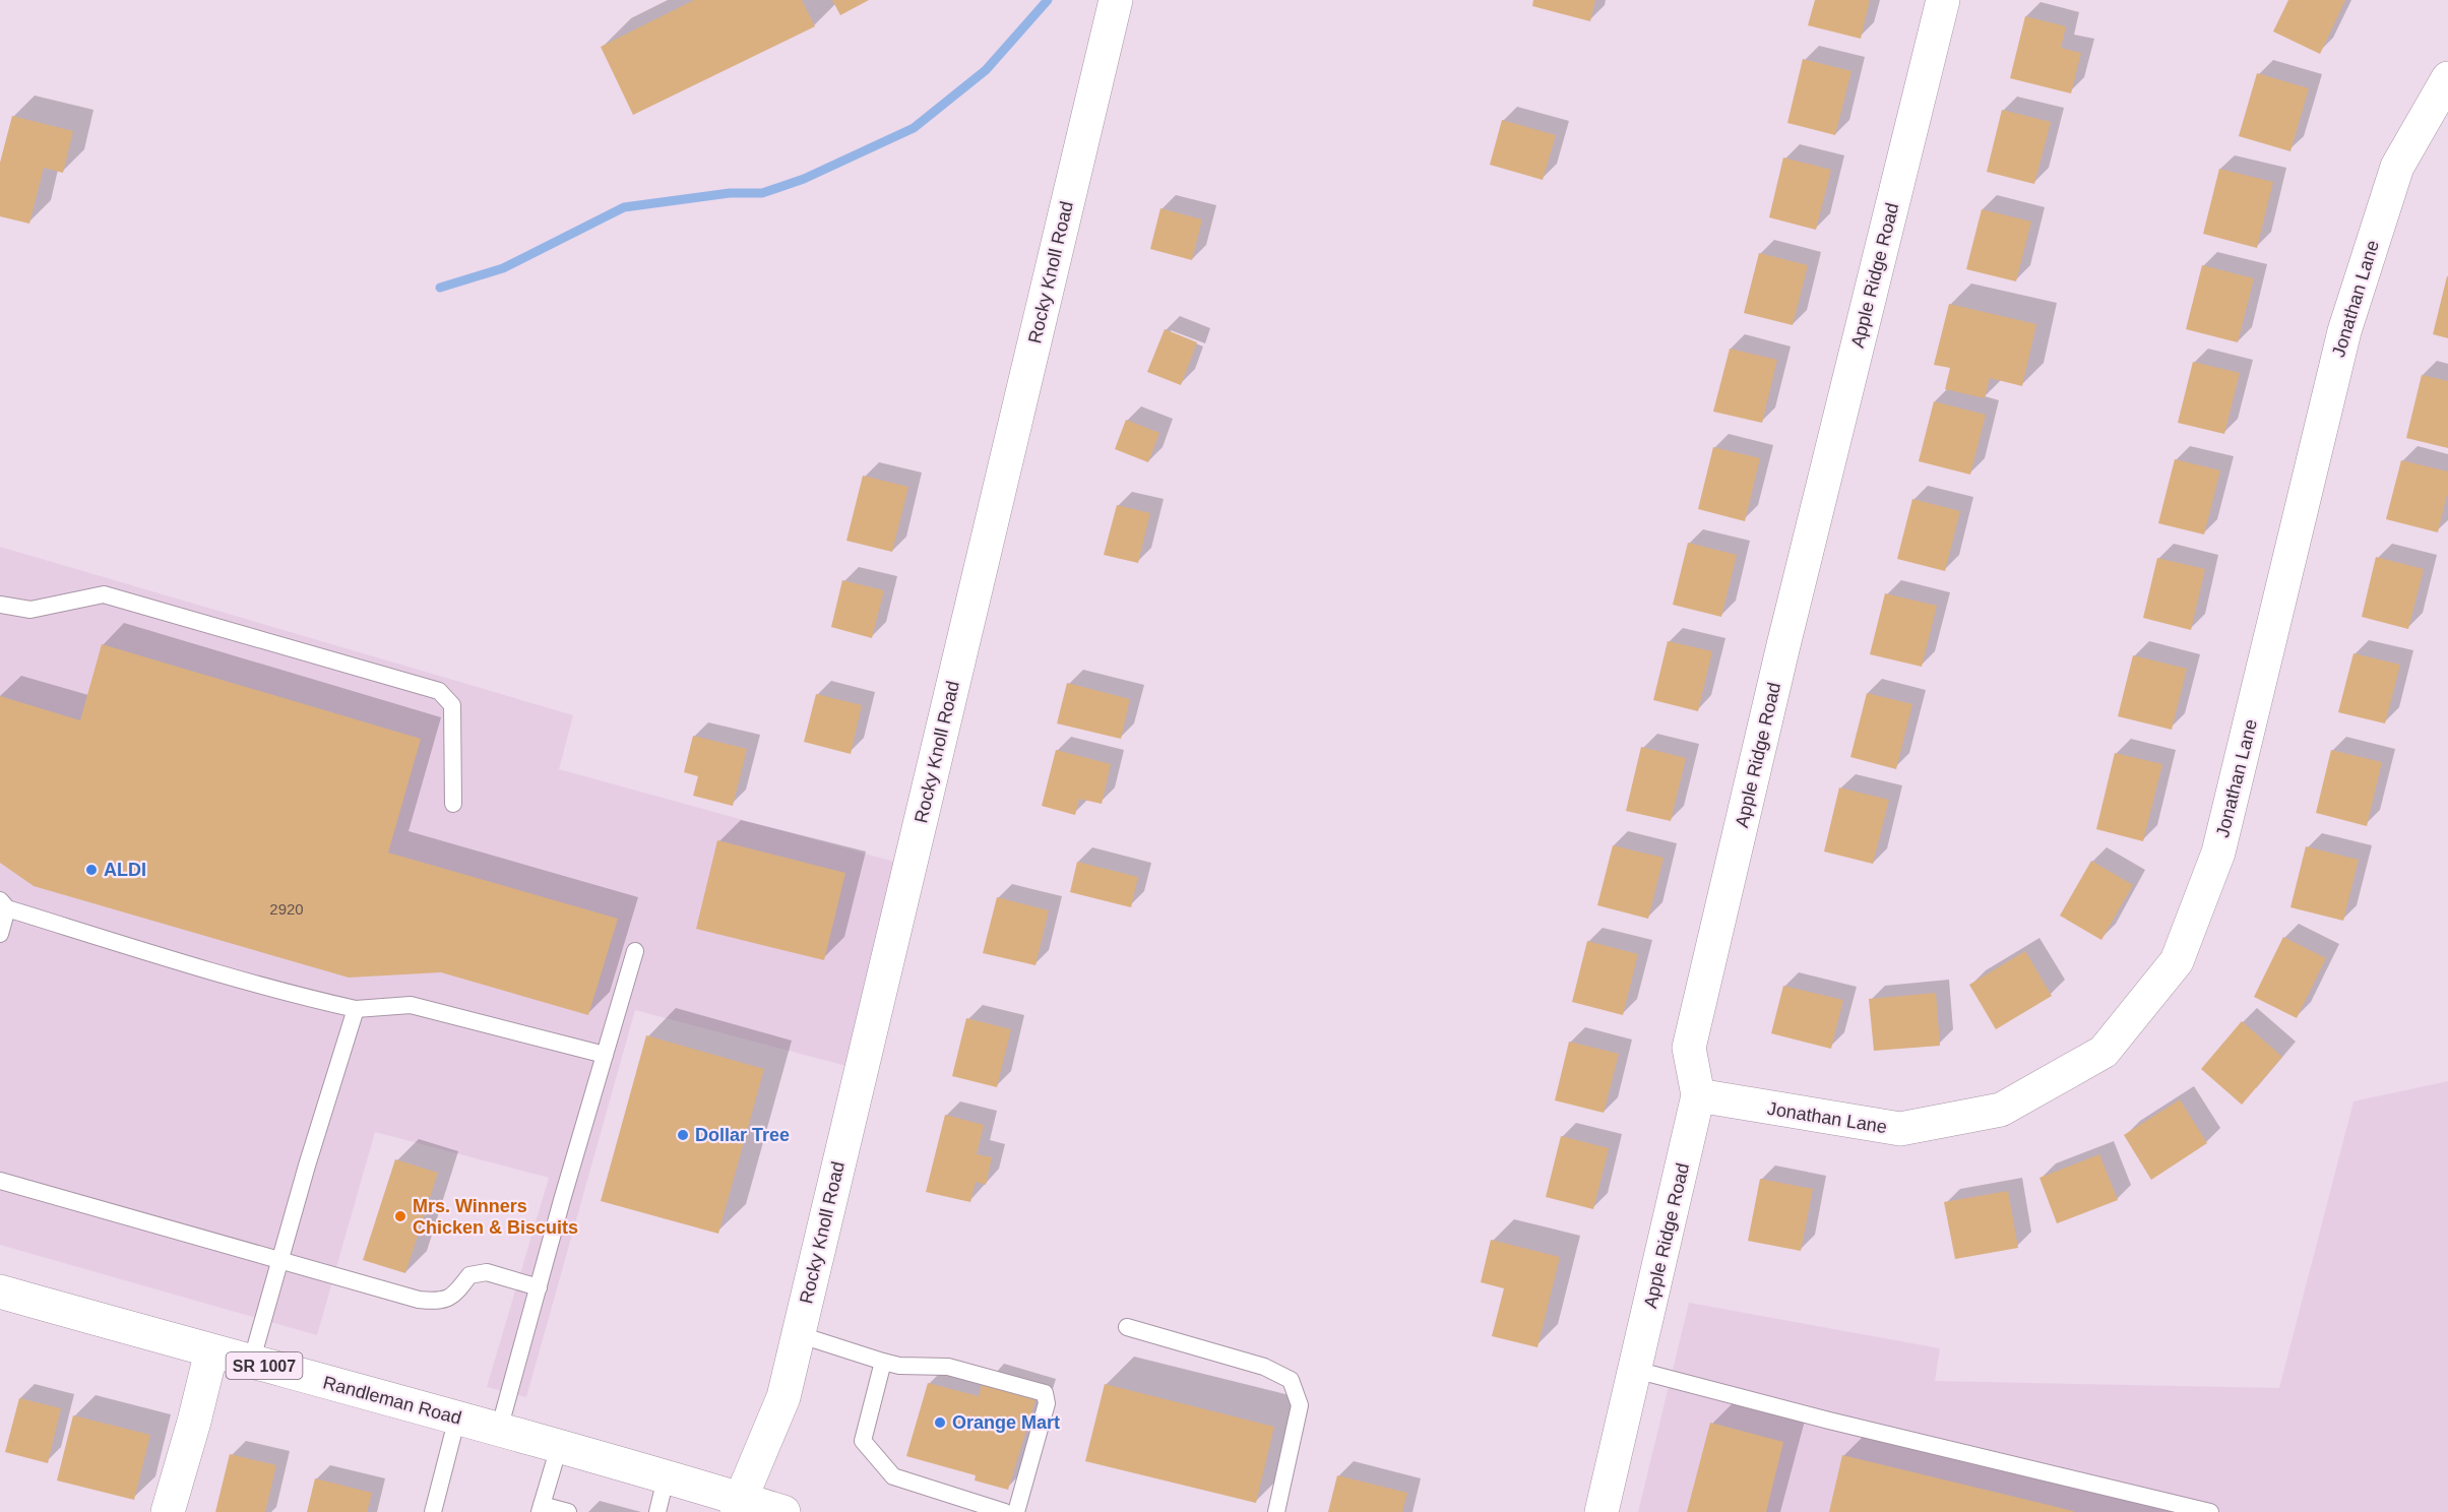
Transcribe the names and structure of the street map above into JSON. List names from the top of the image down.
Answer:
{
  "streets": {
    "street": [
      "Rocky Knoll Road",
      "Apple Ridge Road",
      "Jonathan Lane",
      "SR 1007",
      "Randleman Road"
    ]
  },
  "crossings": [
    ["Rocky Knoll Road", "Randleman Road"],
    ["Apple Ridge Road", "Jonathan Lane"]
  ],
  "places": [
    "ALDI",
    "Dollar Tree",
    "Mrs. Winners Chicken & Biscuits",
    "Orange Mart"
  ],
  "house_numbers": ["2920"]
}
